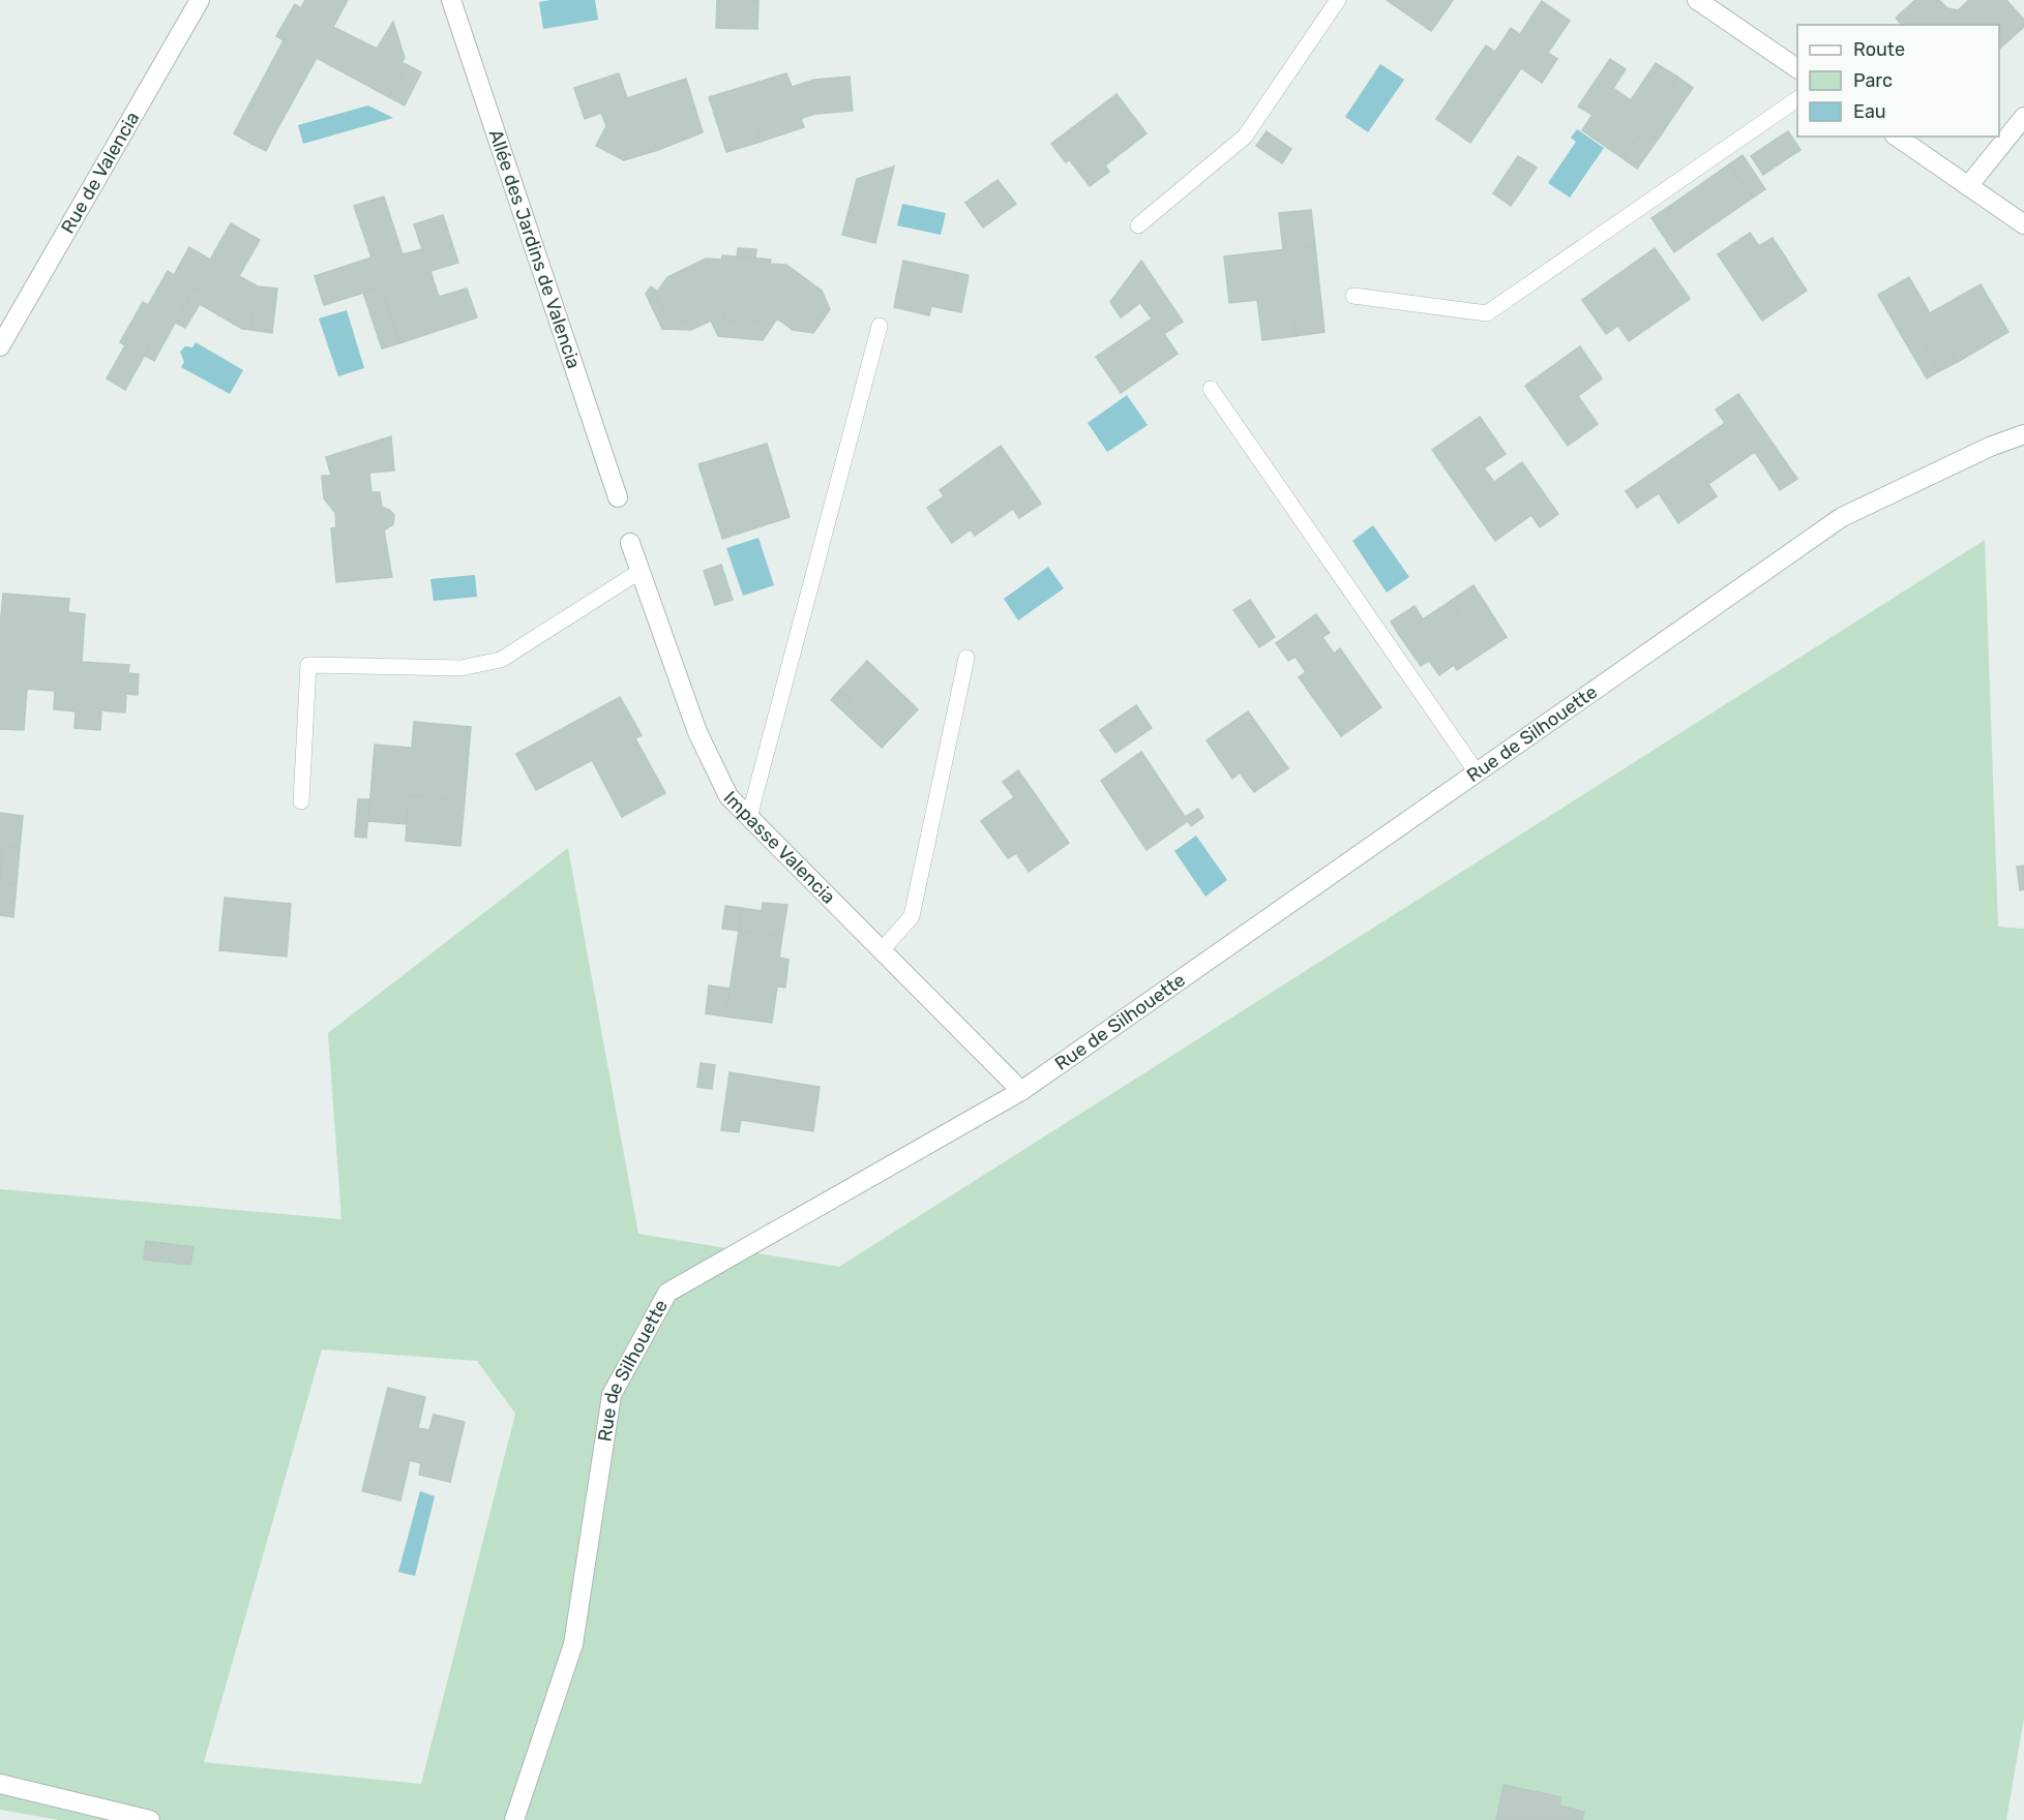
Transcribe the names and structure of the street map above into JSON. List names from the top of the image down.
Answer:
{
  "streets": {
    "street": [
      "Rue de Valencia",
      "Allée des Jardins de Valencia",
      "Rue de Silhouette",
      "Impasse Valencia"
    ]
  },
  "crossings": [
    ["Rue de Silhouette", "Impasse Valencia"]
  ],
  "legend": ["Route", "Parc", "Eau"]
}
